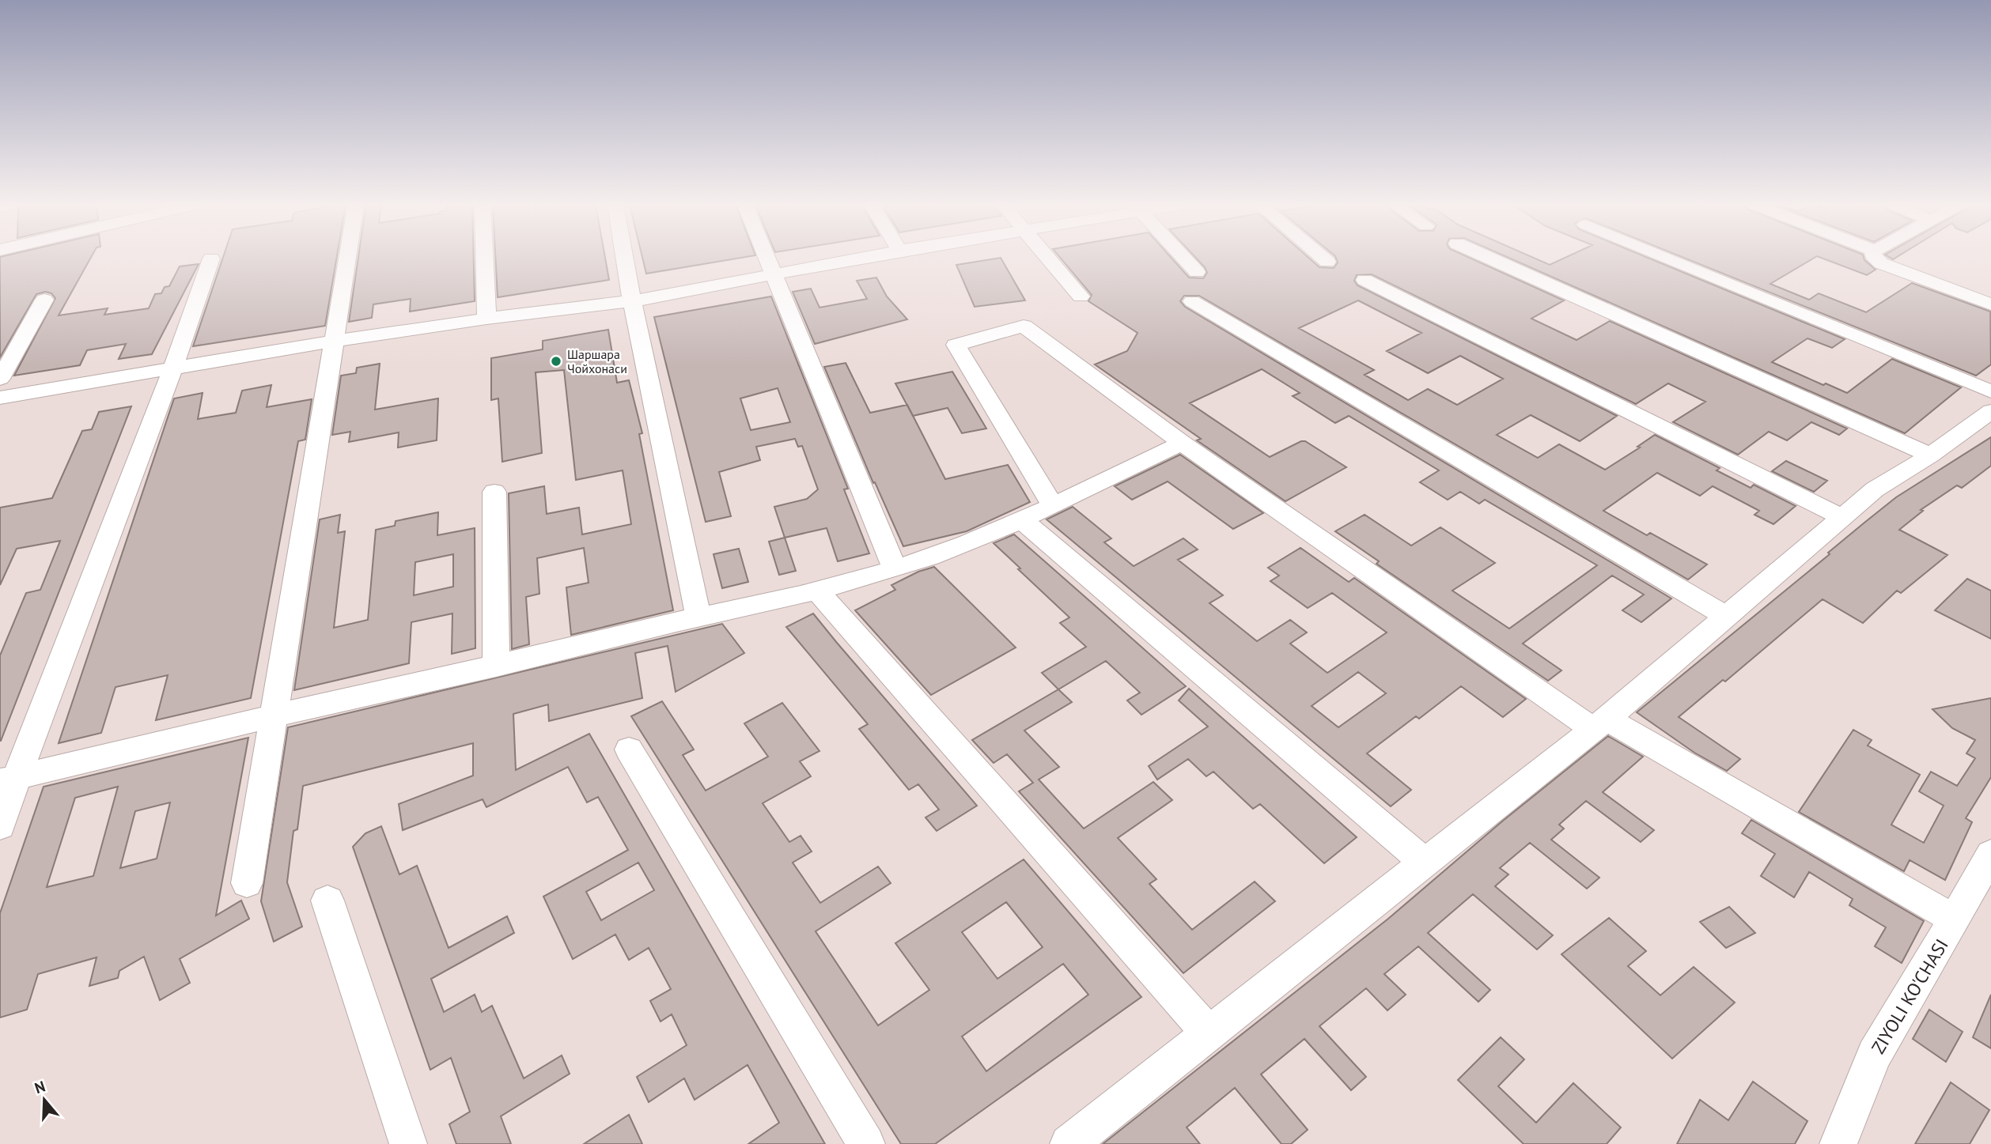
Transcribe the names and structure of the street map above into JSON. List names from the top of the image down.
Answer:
{
  "streets": {
    "street": ["ZIYOLI KO'CHASI"]
  },
  "places": ["Шаршара Чойхонаси"],
  "north": "top"
}
